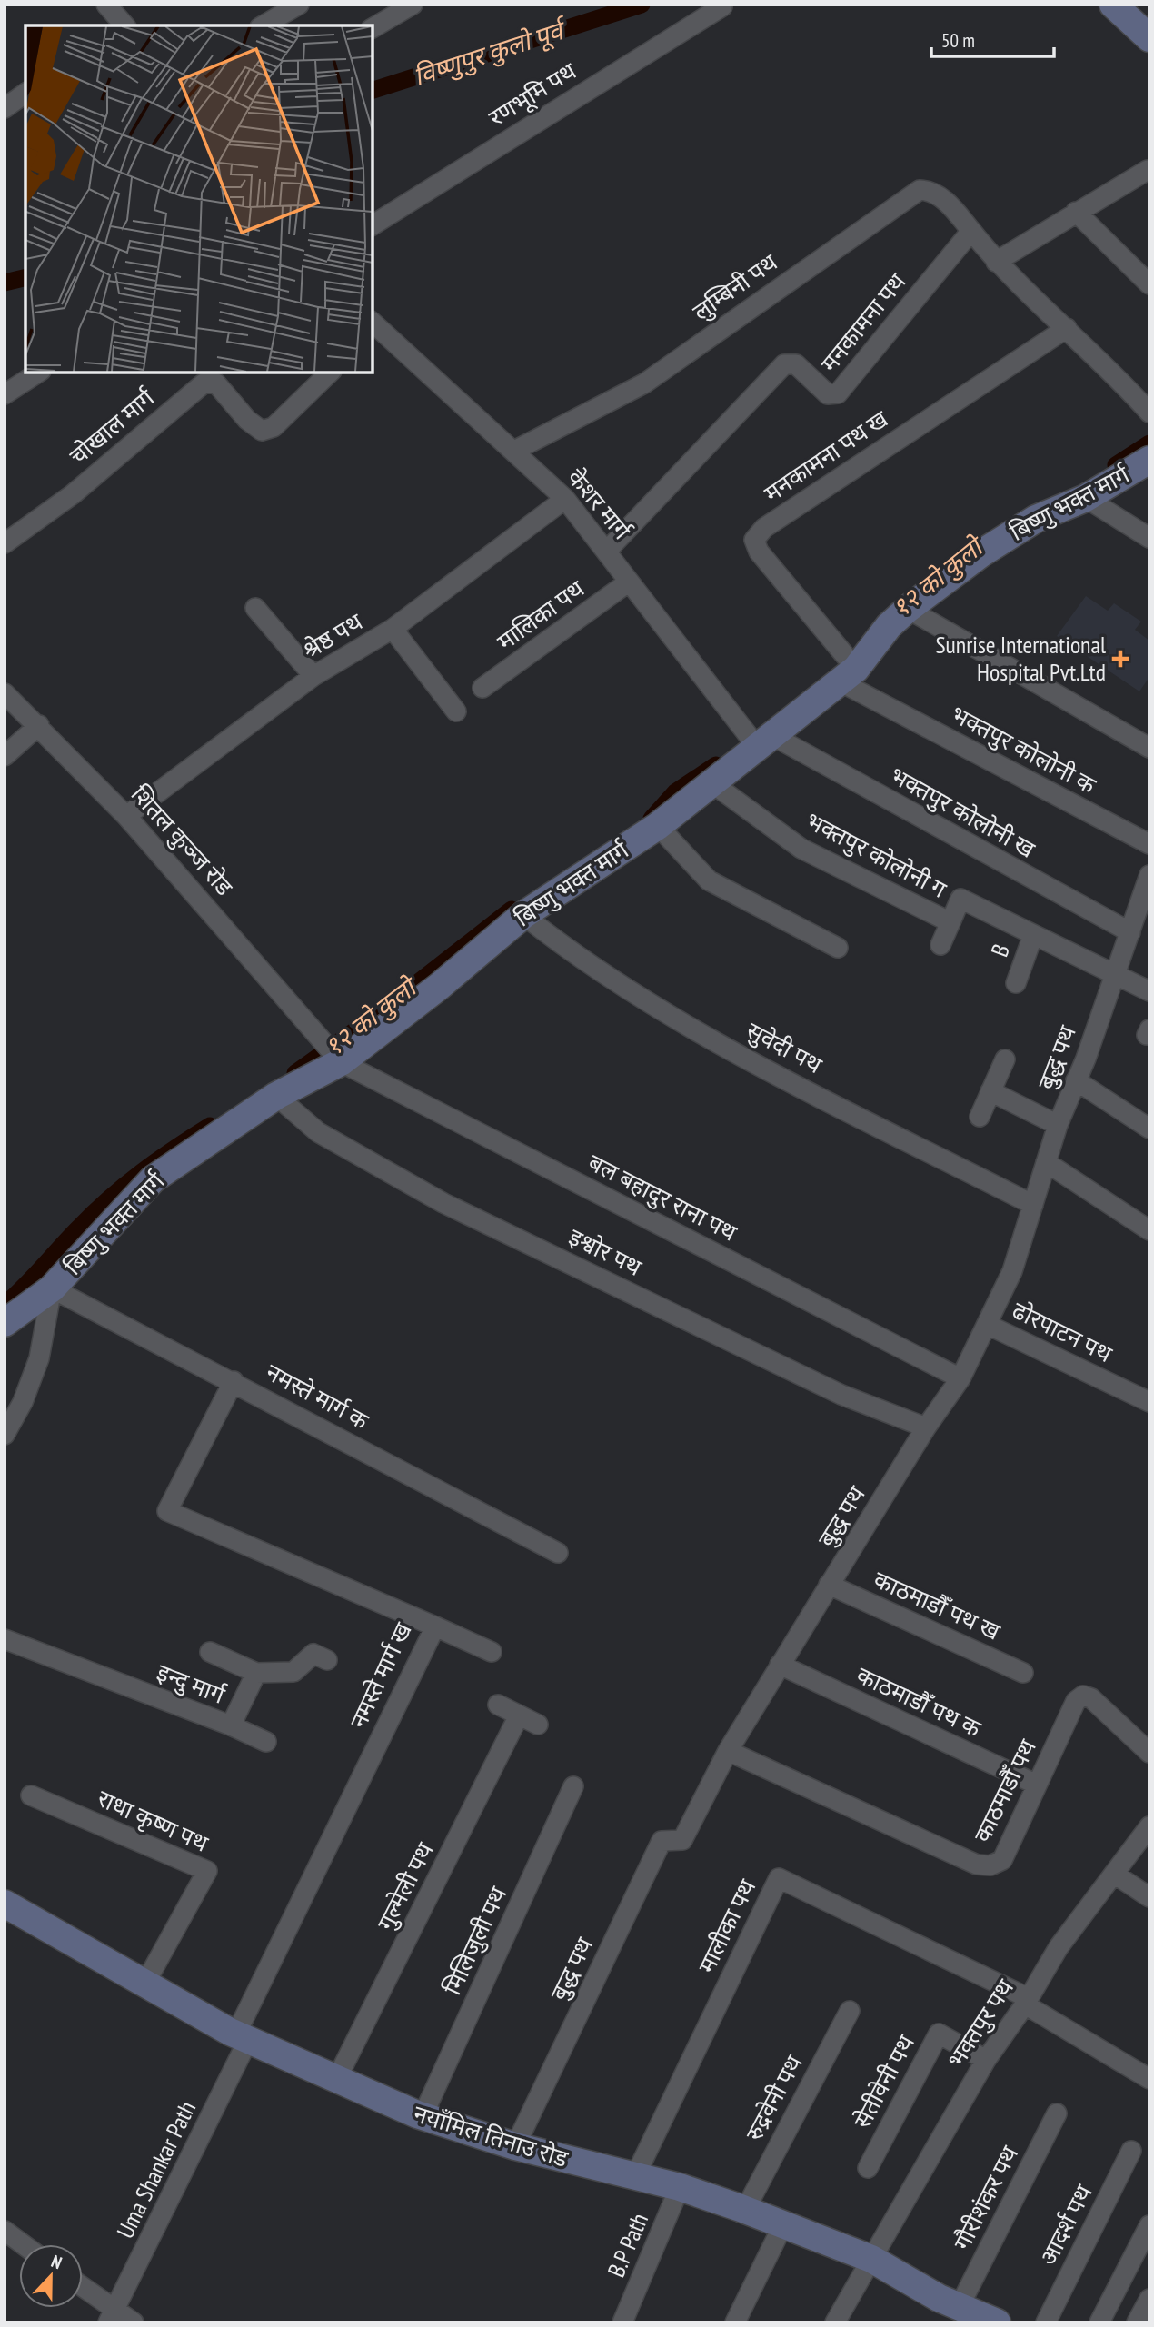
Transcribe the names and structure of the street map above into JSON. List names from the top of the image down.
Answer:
{
  "streets": {
    "street": [
      "रणभूमि पथ",
      "लुम्बिनी पथ",
      "मनकामना पथ",
      "चोखाल मार्ग",
      "मनकामना पथ ख",
      "बिष्णु भक्त मार्ग",
      "केशर मार्ग",
      "मालिका पथ",
      "श्रेष्ठ पथ",
      "भक्तपुर कोलोनी क",
      "भक्तपुर कोलोनी ख",
      "शितल कुञ्ज रोड",
      "भक्तपुर कोलोनी ग",
      "B",
      "सुवेदी पथ",
      "बुद्ध पथ",
      "बल बहादुर राना पथ",
      "इश्वोर पथ",
      "ढोरपाटन पथ",
      "नमस्ते मार्ग क",
      "काठमाडौँ पथ ख",
      "नमस्ते मार्ग ख",
      "इन्दु मार्ग",
      "काठमाडौँ पथ क",
      "काठमाडौँ पथ",
      "राधा कृष्ण पथ",
      "गुल्मेली पथ",
      "मालीका पथ",
      "मिलिजुली पथ",
      "भक्तपुर पथ",
      "सेतीवेनी पथ",
      "रुद्रवेनी पथ",
      "नयाँमिल तिनाउ रोड",
      "Uma Shankar Path",
      "गौरीशंकर पथ",
      "आदर्श पथ",
      "B.P Path"
    ]
  },
  "crossings": [
    ["लुम्बिनी पथ", "मनकामना पथ"],
    ["लुम्बिनी पथ", "केशर मार्ग"],
    ["मनकामना पथ", "केशर मार्ग"],
    ["मनकामना पथ ख", "बिष्णु भक्त मार्ग"],
    ["मनकामना पथ ख", "भक्तपुर कोलोनी क"],
    ["बिष्णु भक्त मार्ग", "केशर मार्ग"],
    ["बिष्णु भक्त मार्ग", "भक्तपुर कोलोनी क"],
    ["बिष्णु भक्त मार्ग", "भक्तपुर कोलोनी ख"],
    ["बिष्णु भक्त मार्ग", "शितल कुञ्ज रोड"],
    ["बिष्णु भक्त मार्ग", "भक्तपुर कोलोनी ग"],
    ["बिष्णु भक्त मार्ग", "सुवेदी पथ"],
    ["बिष्णु भक्त मार्ग", "बल बहादुर राना पथ"],
    ["बिष्णु भक्त मार्ग", "इश्वोर पथ"],
    ["बिष्णु भक्त मार्ग", "नमस्ते मार्ग क"],
    ["केशर मार्ग", "मालिका पथ"],
    ["केशर मार्ग", "श्रेष्ठ पथ"],
    ["केशर मार्ग", "भक्तपुर कोलोनी ख"],
    ["श्रेष्ठ पथ", "शितल कुञ्ज रोड"],
    ["भक्तपुर कोलोनी ख", "बुद्ध पथ"],
    ["शितल कुञ्ज रोड", "बल बहादुर राना पथ"],
    ["भक्तपुर कोलोनी ग", "B"],
    ["भक्तपुर कोलोनी ग", "बुद्ध पथ"],
    ["सुवेदी पथ", "बुद्ध पथ"],
    ["बुद्ध पथ", "बल बहादुर राना पथ"],
    ["बुद्ध पथ", "इश्वोर पथ"],
    ["बुद्ध पथ", "ढोरपाटन पथ"],
    ["बुद्ध पथ", "काठमाडौँ पथ ख"],
    ["बुद्ध पथ", "काठमाडौँ पथ क"],
    ["बुद्ध पथ", "काठमाडौँ पथ"],
    ["बुद्ध पथ", "नयाँमिल तिनाउ रोड"],
    ["नमस्ते मार्ग क", "नमस्ते मार्ग ख"],
    ["नमस्ते मार्ग ख", "नयाँमिल तिनाउ रोड"],
    ["नमस्ते मार्ग ख", "Uma Shankar Path"],
    ["काठमाडौँ पथ क", "काठमाडौँ पथ"],
    ["राधा कृष्ण पथ", "नयाँमिल तिनाउ रोड"],
    ["गुल्मेली पथ", "नयाँमिल तिनाउ रोड"],
    ["मालीका पथ", "भक्तपुर पथ"],
    ["मालीका पथ", "नयाँमिल तिनाउ रोड"],
    ["मिलिजुली पथ", "नयाँमिल तिनाउ रोड"],
    ["भक्तपुर पथ", "सेतीवेनी पथ"],
    ["भक्तपुर पथ", "नयाँमिल तिनाउ रोड"],
    ["रुद्रवेनी पथ", "नयाँमिल तिनाउ रोड"],
    ["नयाँमिल तिनाउ रोड", "Uma Shankar Path"],
    ["नयाँमिल तिनाउ रोड", "गौरीशंकर पथ"],
    ["नयाँमिल तिनाउ रोड", "B.P Path"]
  ],
  "water": ["विष्णुपुर कुलो पूर्व", "१२ को कुलो"],
  "places": {
    "health": ["Sunrise International Hospital Pvt.Ltd"]
  },
  "scale_bar": "50 m",
  "north": "top"
}
